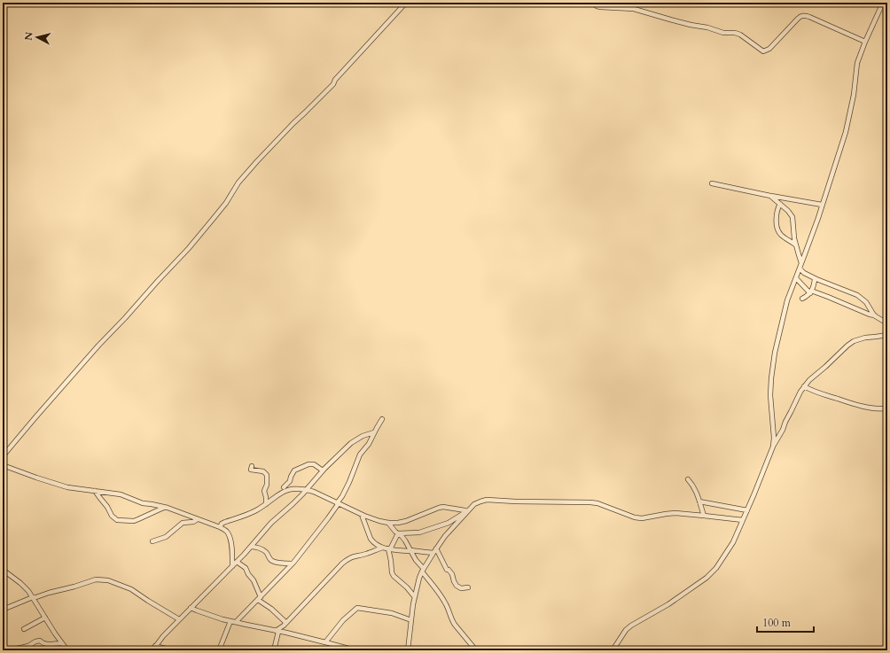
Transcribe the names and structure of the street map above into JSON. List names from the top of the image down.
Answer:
{
  "scale_bar": "100 m",
  "north": "left"
}
